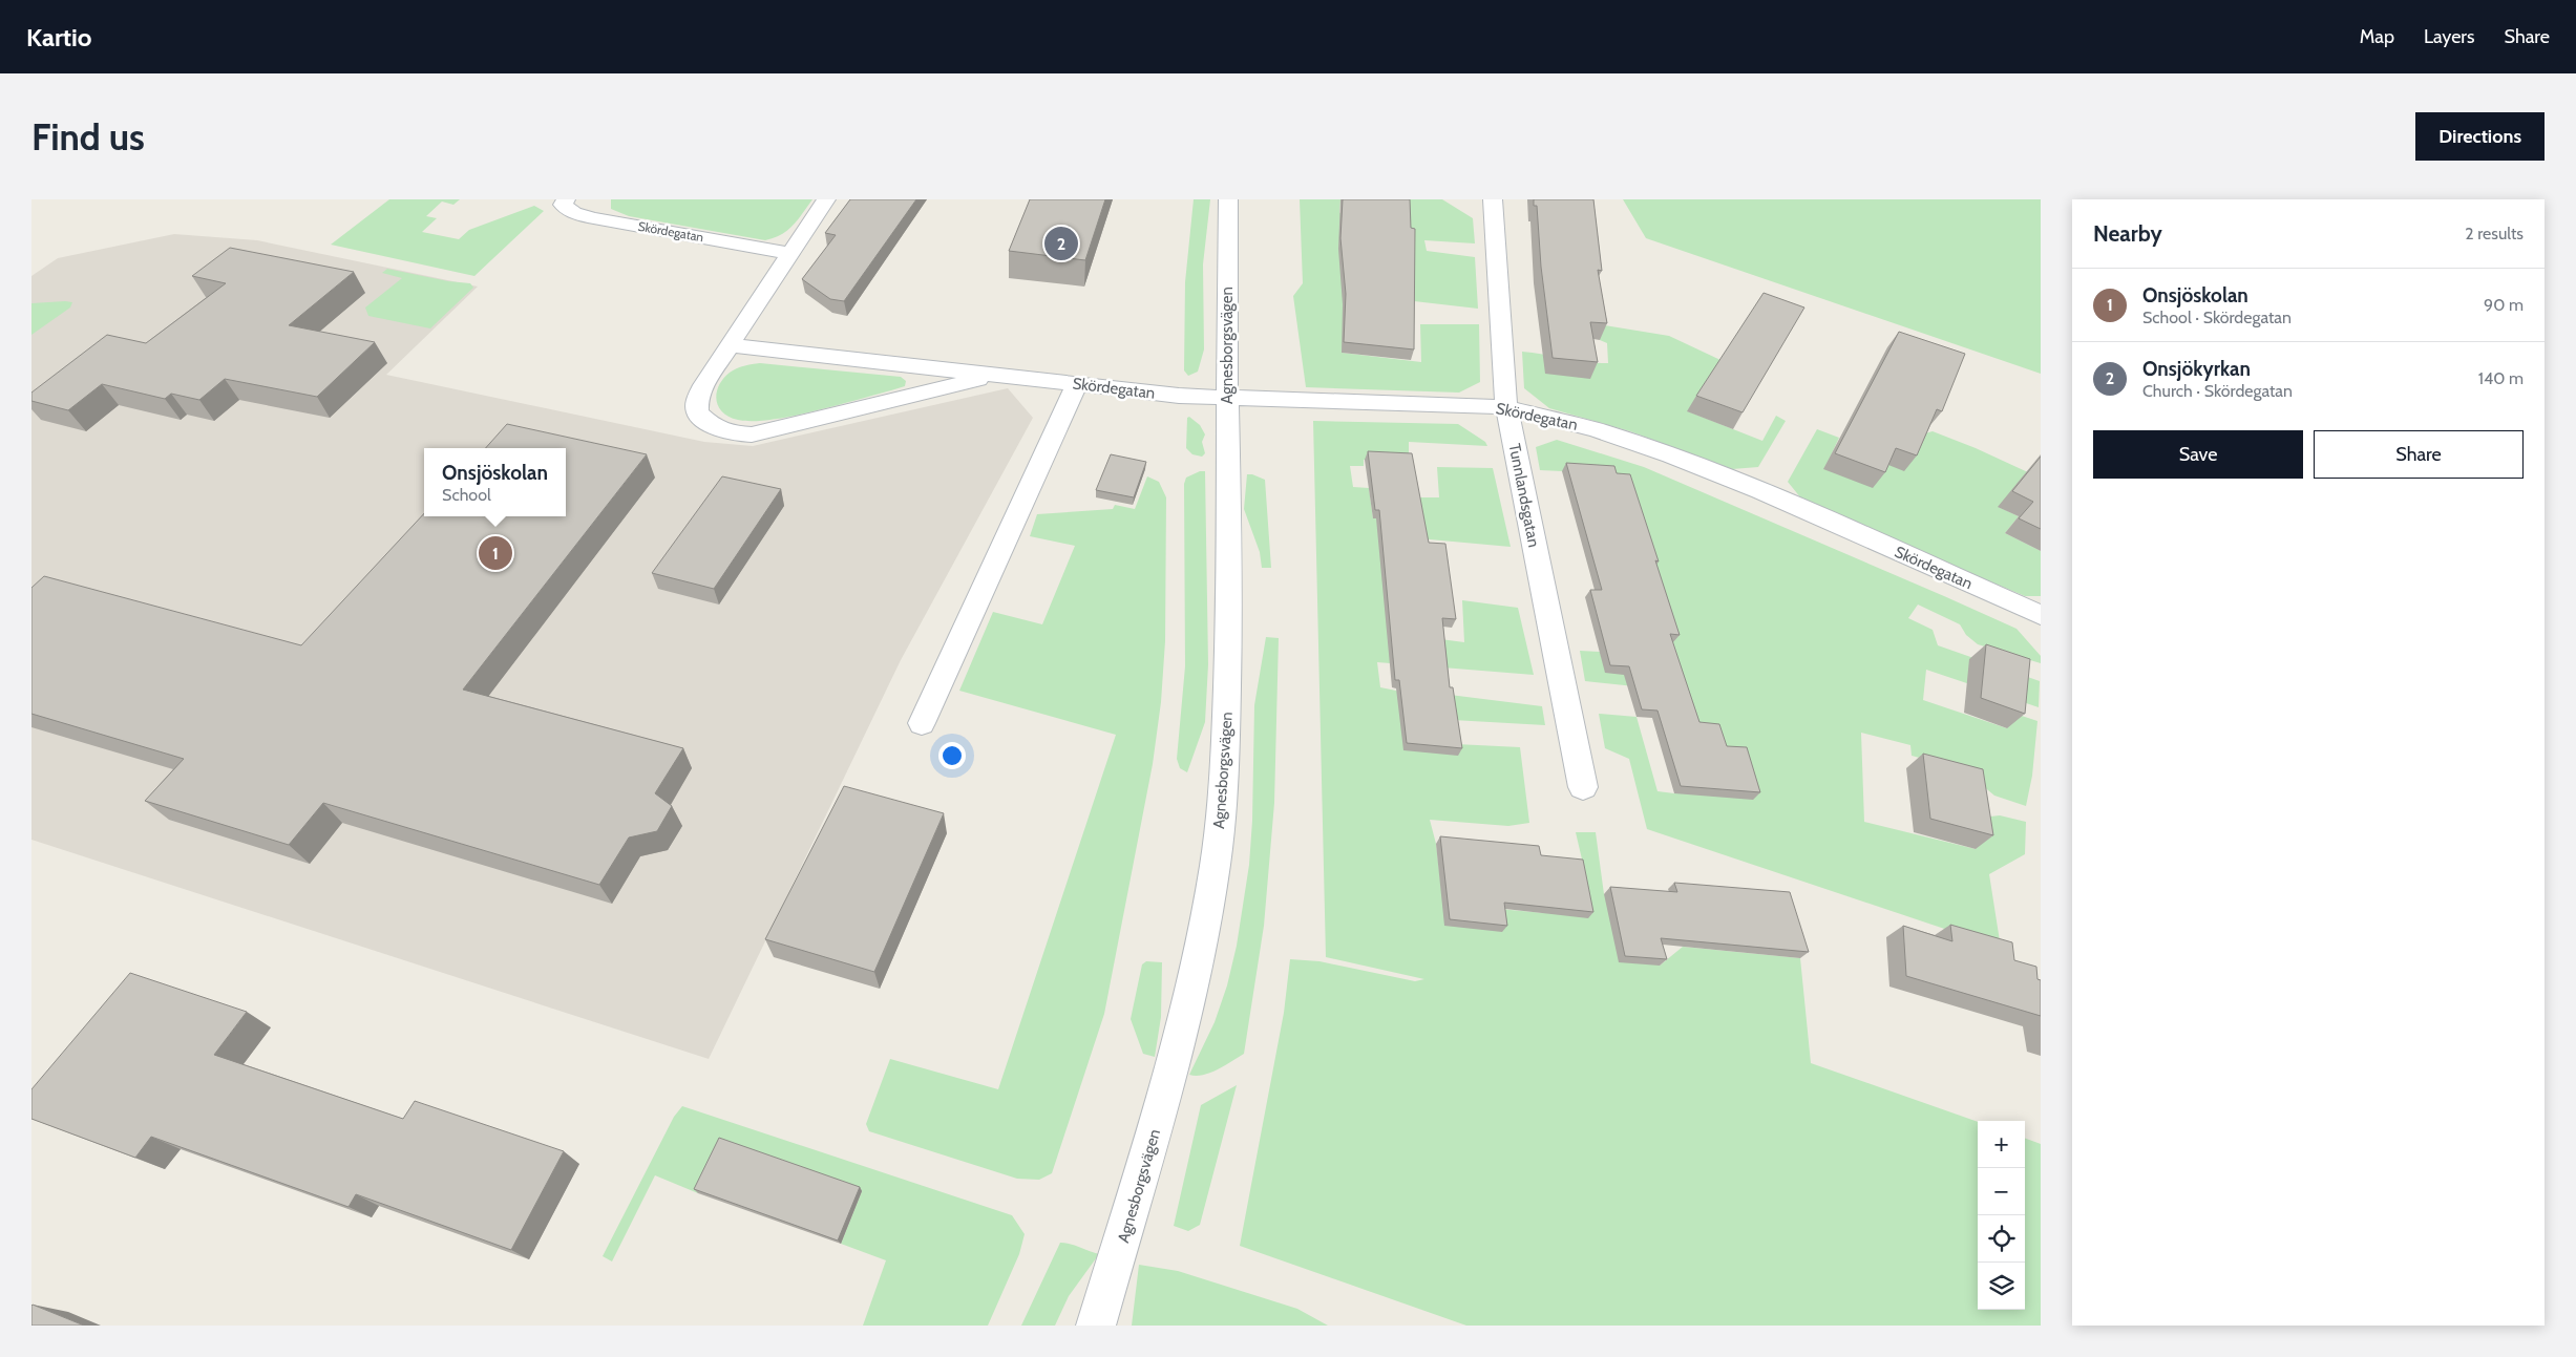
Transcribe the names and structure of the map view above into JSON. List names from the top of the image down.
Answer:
{
  "streets": {
    "street": ["Skördegatan", "Agnesborgsvägen", "Tunnlandsgatan"]
  },
  "crossings": [
    ["Skördegatan", "Agnesborgsvägen"],
    ["Skördegatan", "Tunnlandsgatan"]
  ],
  "page": {
    "header": "Kartio",
    "nav": ["Map", "Layers", "Share"],
    "buttons": [
      "Directions",
      ["Save", "Share"]
    ],
    "title": "Find us",
    "heading": ["Nearby", "2 results"],
    "pins": ["2", "1"],
    "list": [
      {
        "mark": "1",
        "name": "Onsjöskolan",
        "note": "School · Skördegatan",
        "value": "90 m"
      },
      {
        "mark": "2",
        "name": "Onsjökyrkan",
        "note": "Church · Skördegatan",
        "value": "140 m"
      }
    ],
    "popup": ["Onsjöskolan", "School"],
    "map_buttons": ["+", "−"]
  }
}
